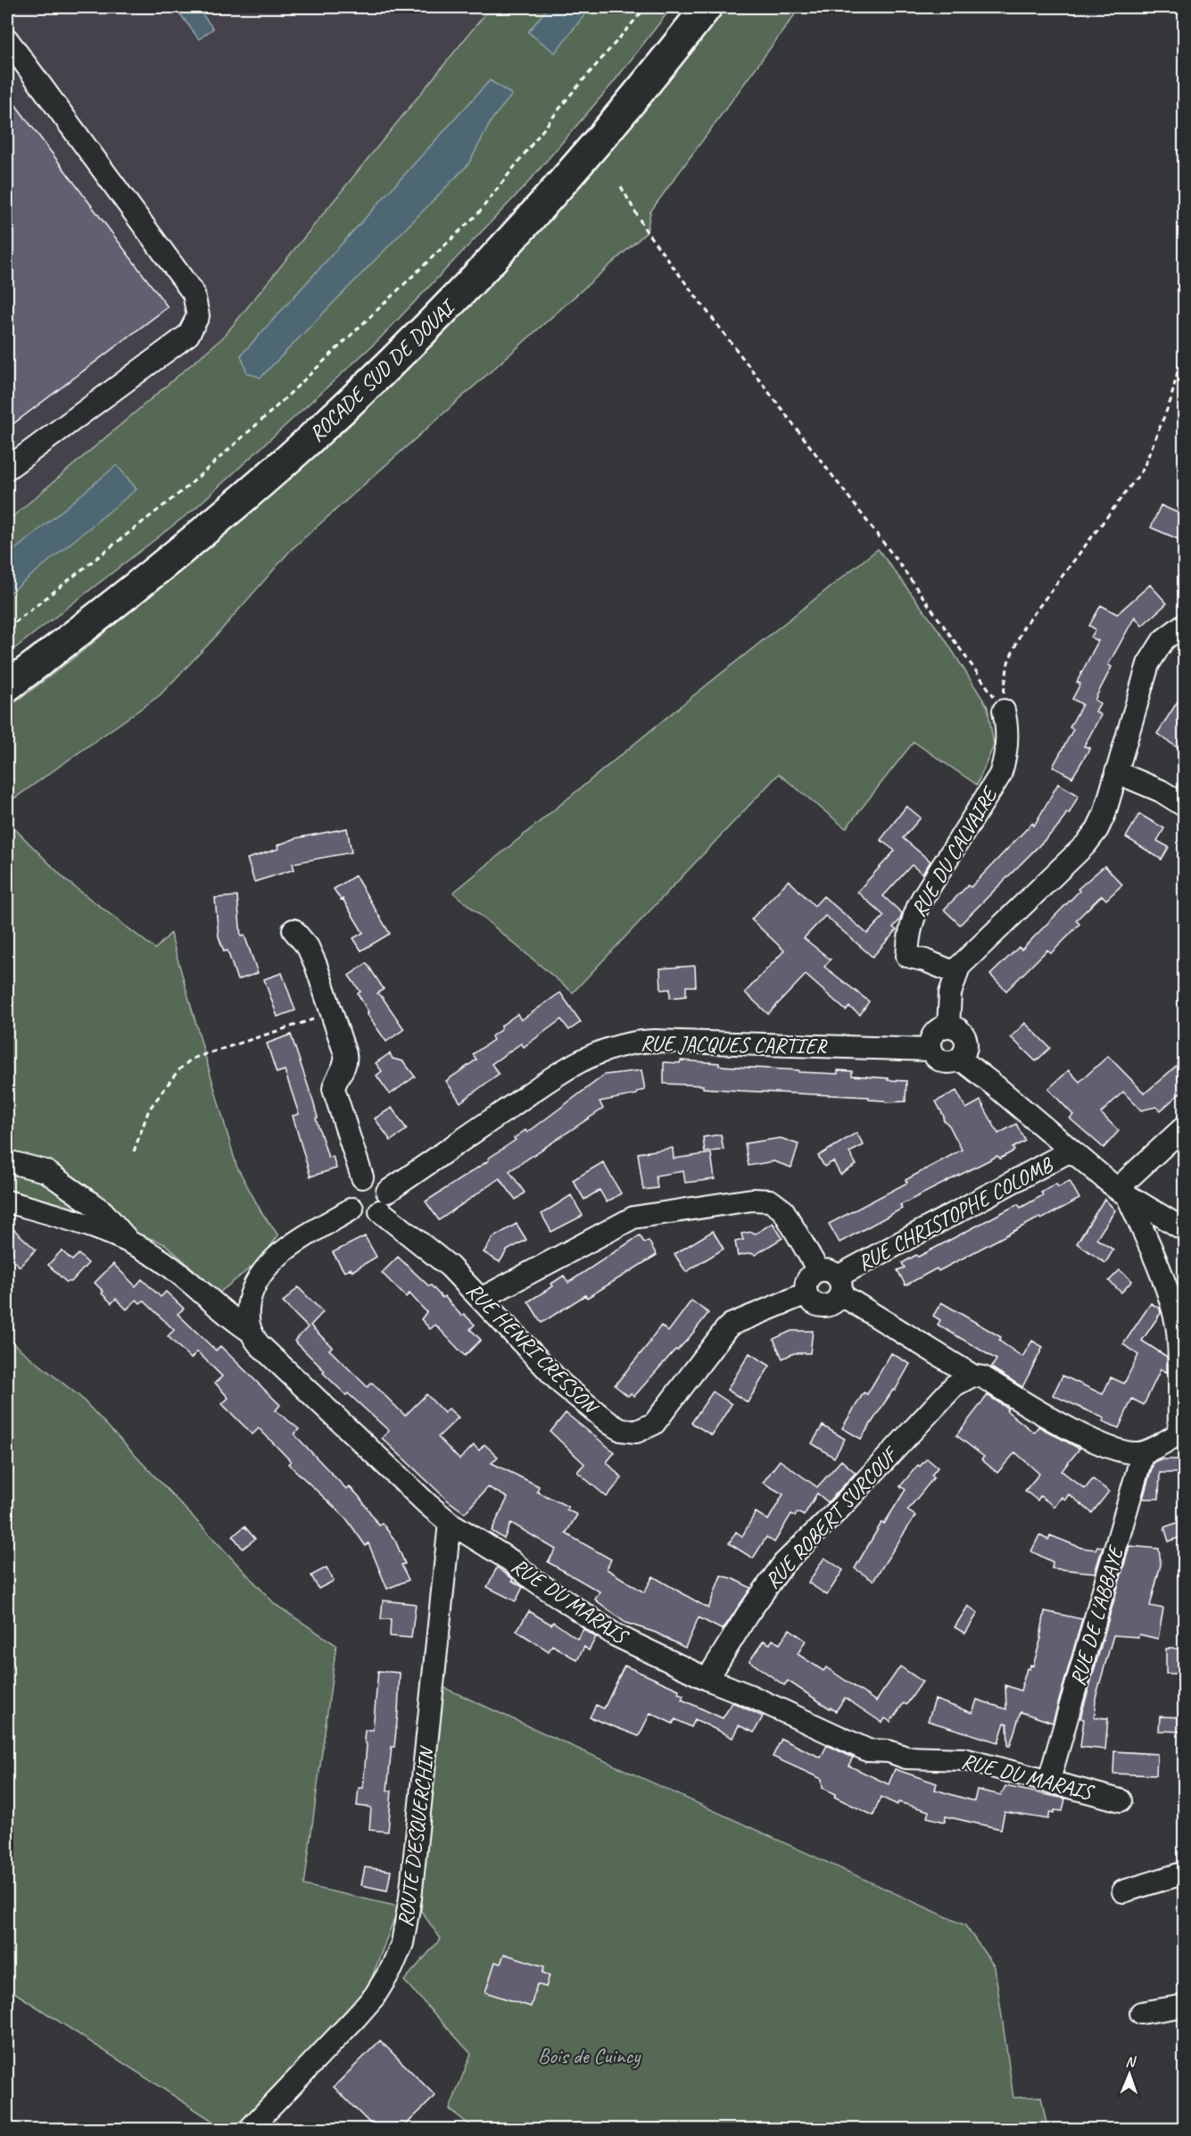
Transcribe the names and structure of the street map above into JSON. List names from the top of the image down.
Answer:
{
  "streets": {
    "highway": ["ROCADE SUD DE DOUAI"],
    "street": [
      "RUE DU CALVAIRE",
      "RUE JACQUES CARTIER",
      "RUE CHRISTOPHE COLOMB",
      "RUE HENRI CRESSON",
      "RUE ROBERT SURCOUF",
      "RUE DU MARAIS",
      "RUE DE L'ABBAYE",
      "ROUTE D'ESQUERCHIN"
    ]
  },
  "crossings": [
    ["RUE JACQUES CARTIER", "RUE HENRI CRESSON"],
    ["RUE CHRISTOPHE COLOMB", "RUE HENRI CRESSON"],
    ["RUE ROBERT SURCOUF", "RUE DU MARAIS"],
    ["RUE DU MARAIS", "RUE DE L'ABBAYE"],
    ["RUE DU MARAIS", "ROUTE D'ESQUERCHIN"]
  ],
  "parks": ["Bois de Cuincy"],
  "north": "top"
}
